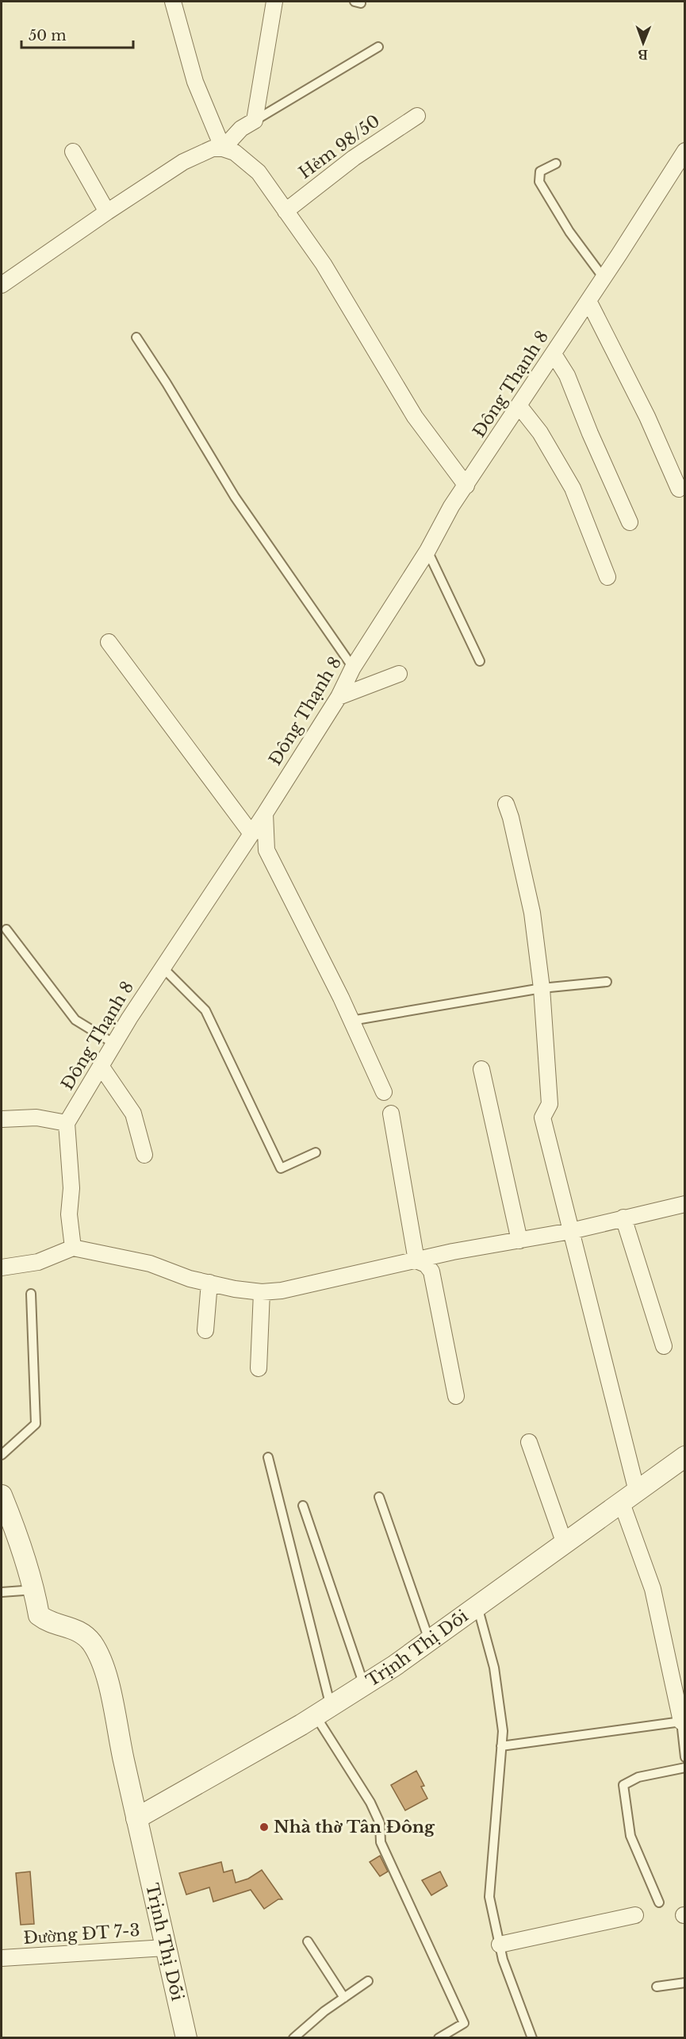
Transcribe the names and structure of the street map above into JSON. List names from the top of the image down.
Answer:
{
  "streets": {
    "street": [
      "Hẻm 98/50",
      "Đông Thạnh 8",
      "Trịnh Thị Dối",
      "Đường ĐT 7-3"
    ]
  },
  "crossings": [
    ["Trịnh Thị Dối", "Đường ĐT 7-3"]
  ],
  "places": ["Nhà thờ Tân Đông"],
  "scale_bar": "50 m",
  "north": "bottom"
}
